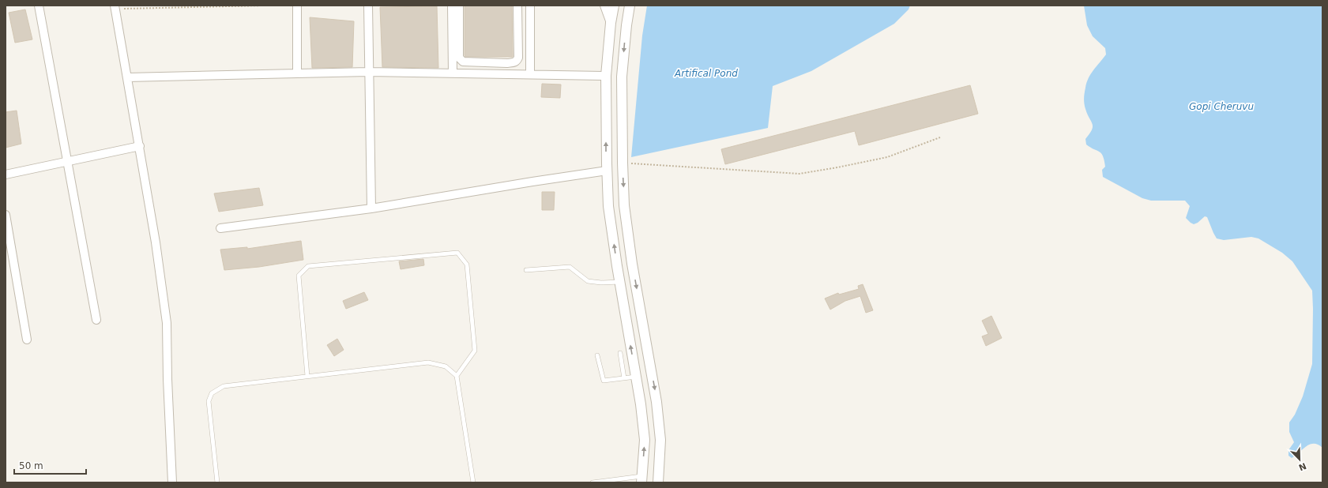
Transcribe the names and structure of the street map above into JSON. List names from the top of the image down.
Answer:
{
  "water": ["Artifical Pond", "Gopi Cheruvu"],
  "scale_bar": "50 m",
  "north": "bottom right"
}
